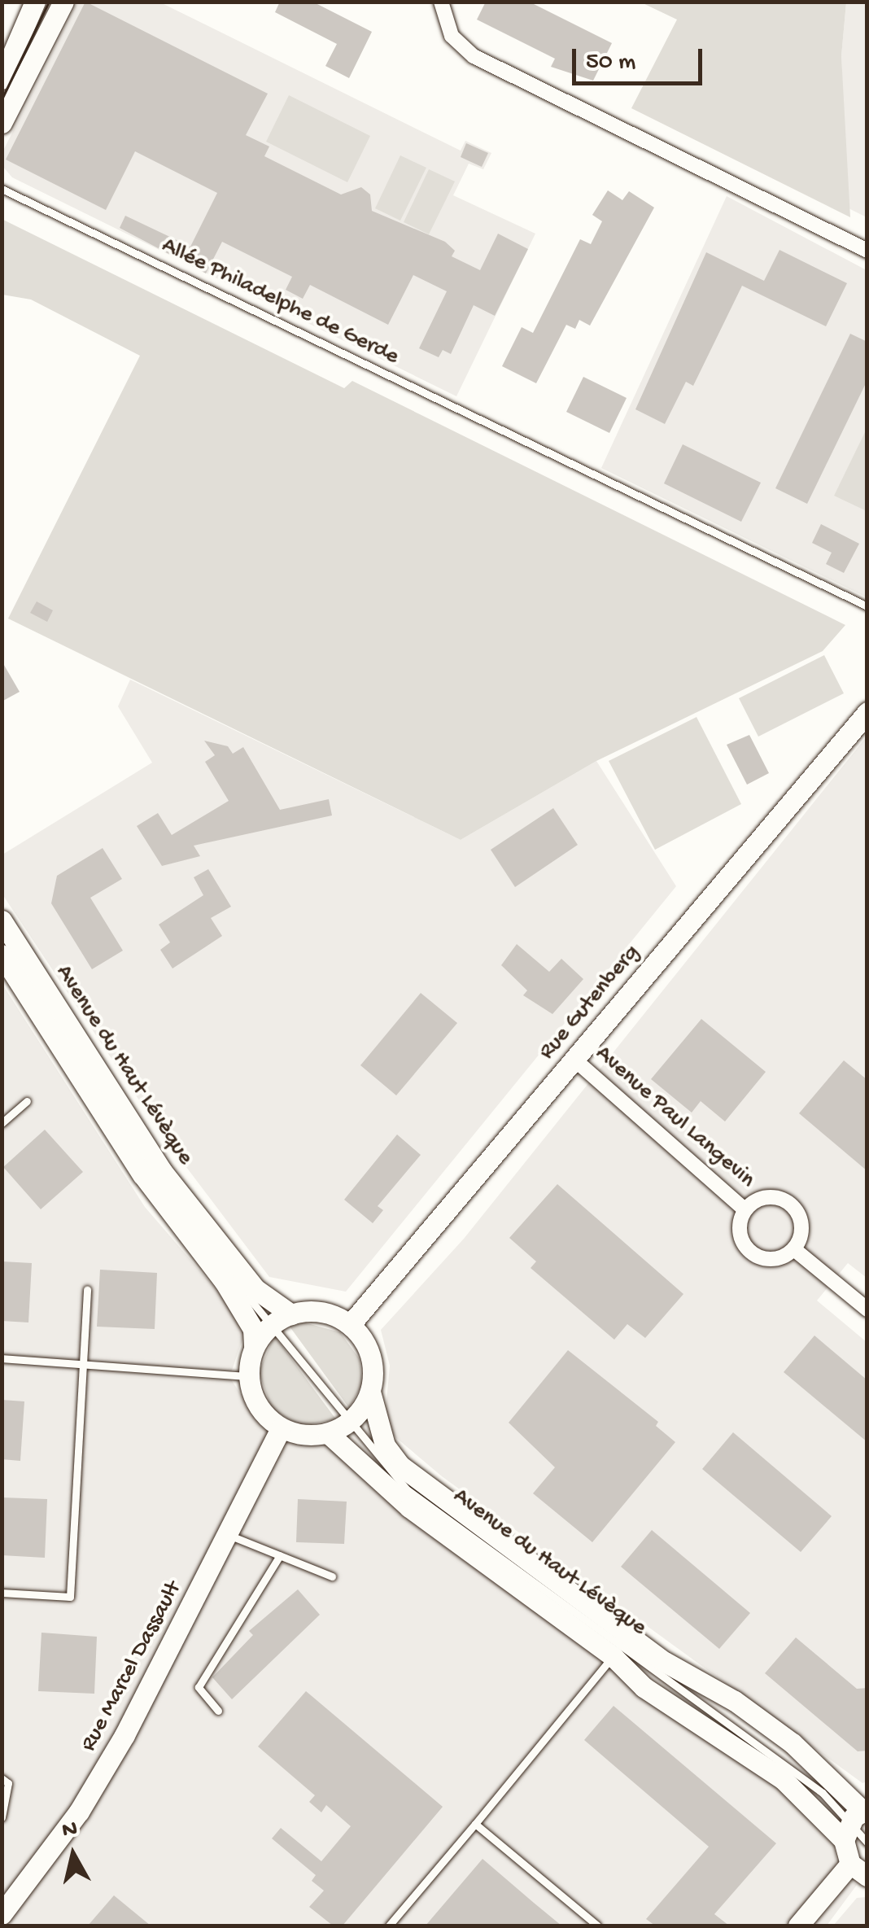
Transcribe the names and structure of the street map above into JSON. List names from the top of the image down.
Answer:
{
  "streets": {
    "main road": ["Rue Gutenberg", "Avenue du Haut Lévèque", "Rue Marcel Dassault"],
    "street": ["Avenue Paul Langevin"],
    "lane": ["Allée Philadelphe de Gerde"]
  },
  "crossings": [
    ["Rue Gutenberg", "Avenue du Haut Lévèque"],
    ["Rue Gutenberg", "Avenue Paul Langevin"]
  ],
  "scale_bar": "50 m",
  "north": "top"
}
